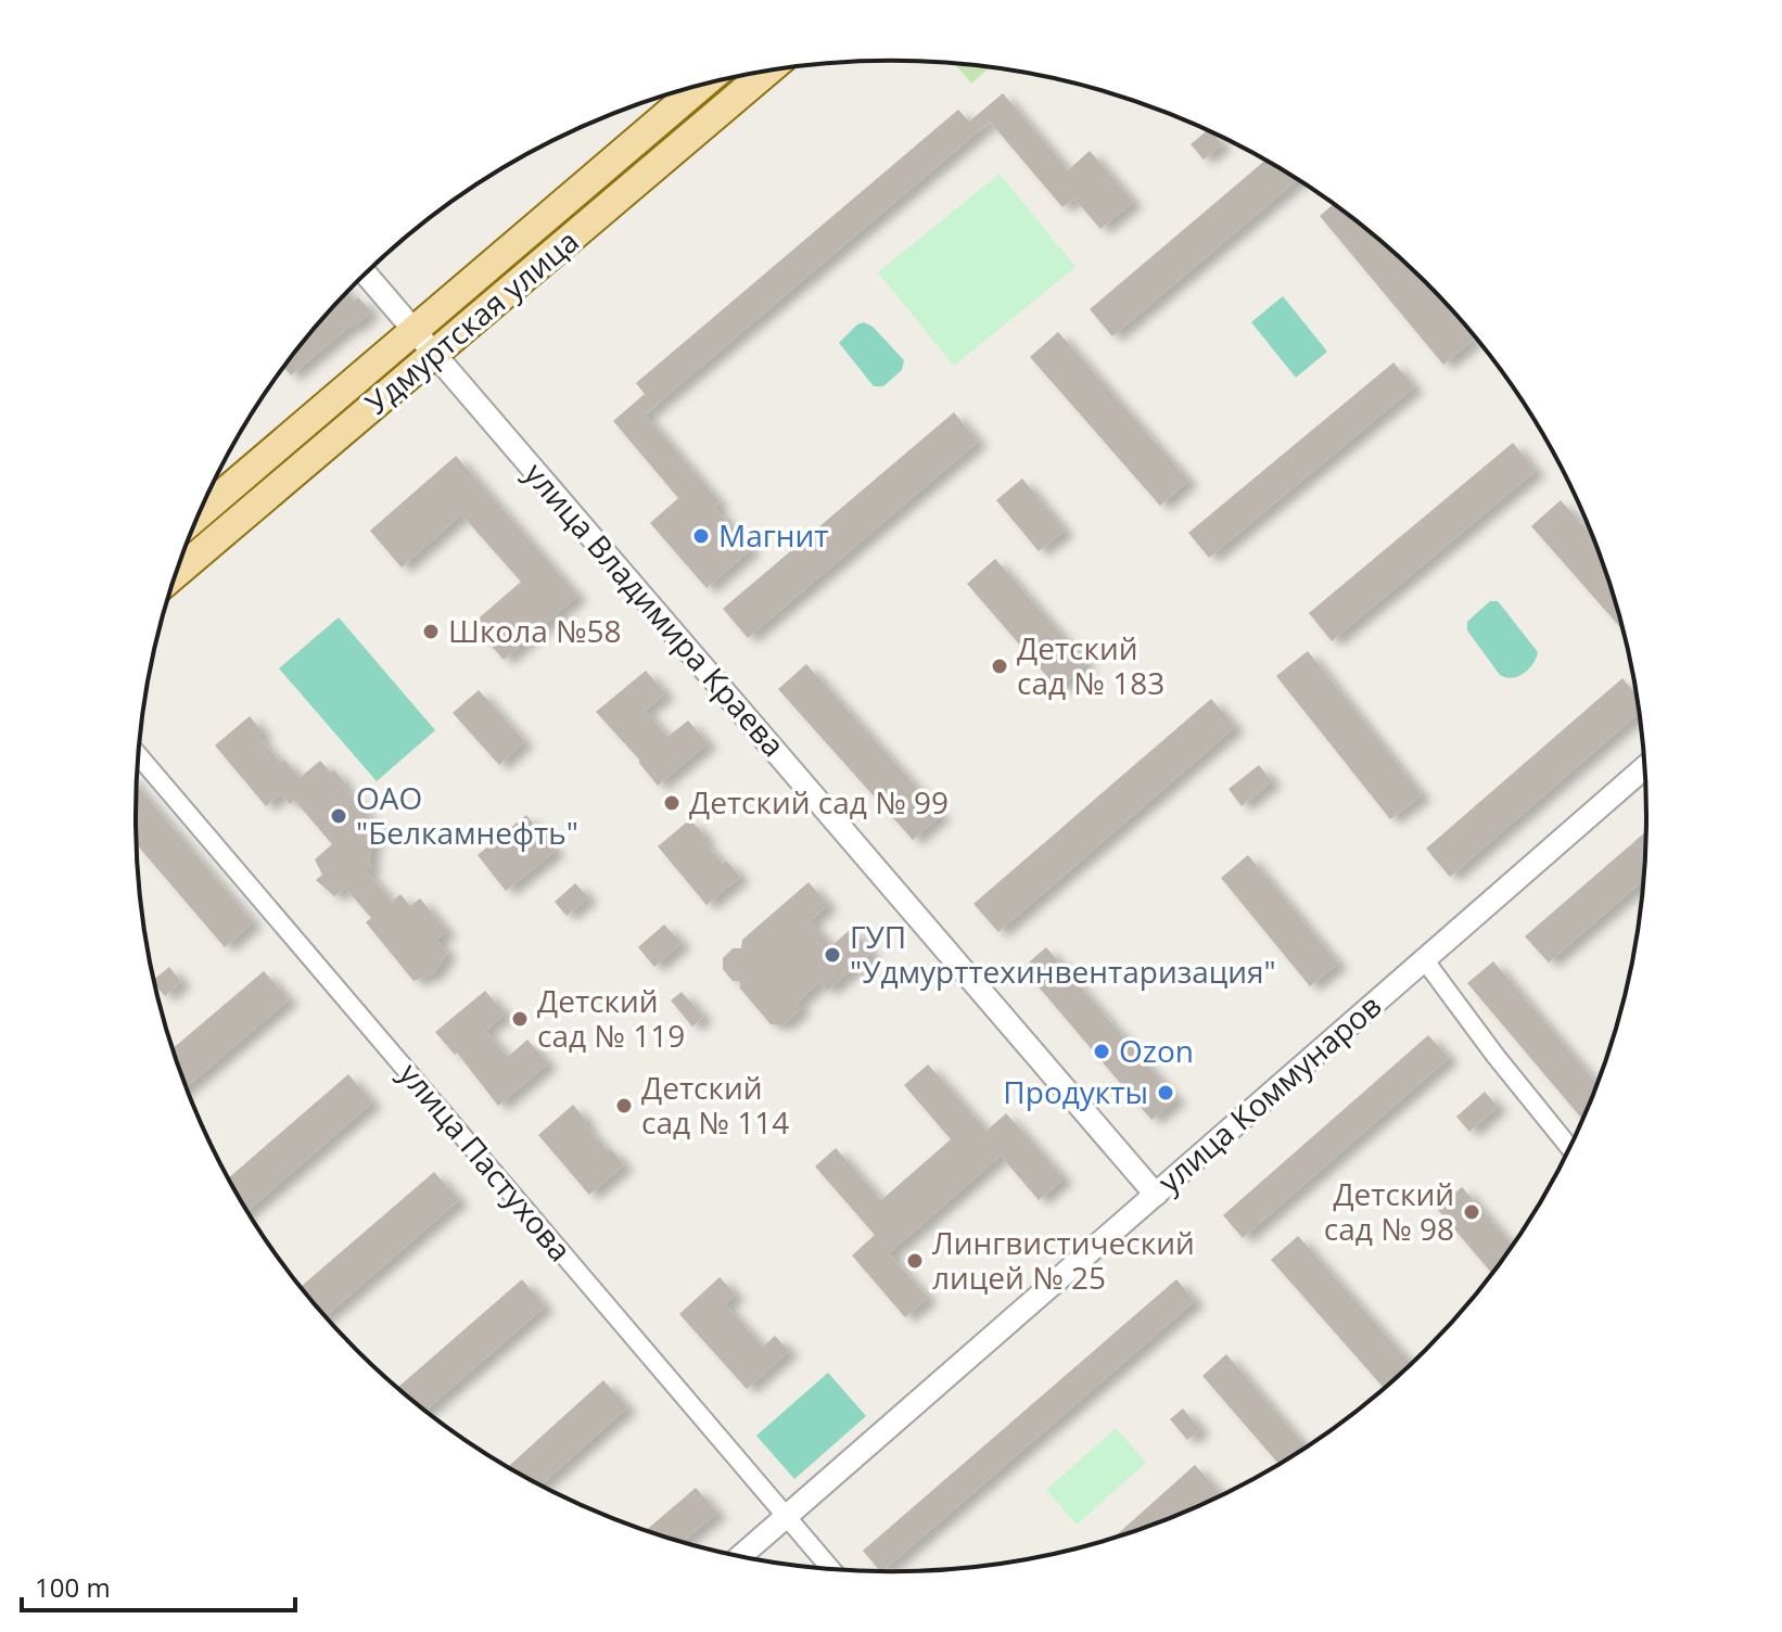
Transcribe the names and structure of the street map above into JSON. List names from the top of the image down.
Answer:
{
  "streets": {
    "main road": ["Удмуртская улица"],
    "street": ["улица Владимира Краева", "улица Коммунаров", "улица Пастухова"]
  },
  "crossings": [
    ["Удмуртская улица", "улица Владимира Краева"],
    ["улица Владимира Краева", "улица Коммунаров"],
    ["улица Коммунаров", "улица Пастухова"]
  ],
  "places": [
    "Магнит",
    "Школа №58",
    "Детский сад № 183",
    "Детский сад № 99",
    "ОАО \"Белкамнефть\"",
    "ГУП \"Удмурттехинвентаризация\"",
    "Детский сад № 119",
    "Ozon",
    "Продукты",
    "Детский сад № 114",
    "Детский сад № 98",
    "Лингвистический лицей № 25"
  ],
  "scale_bar": "100 m"
}
